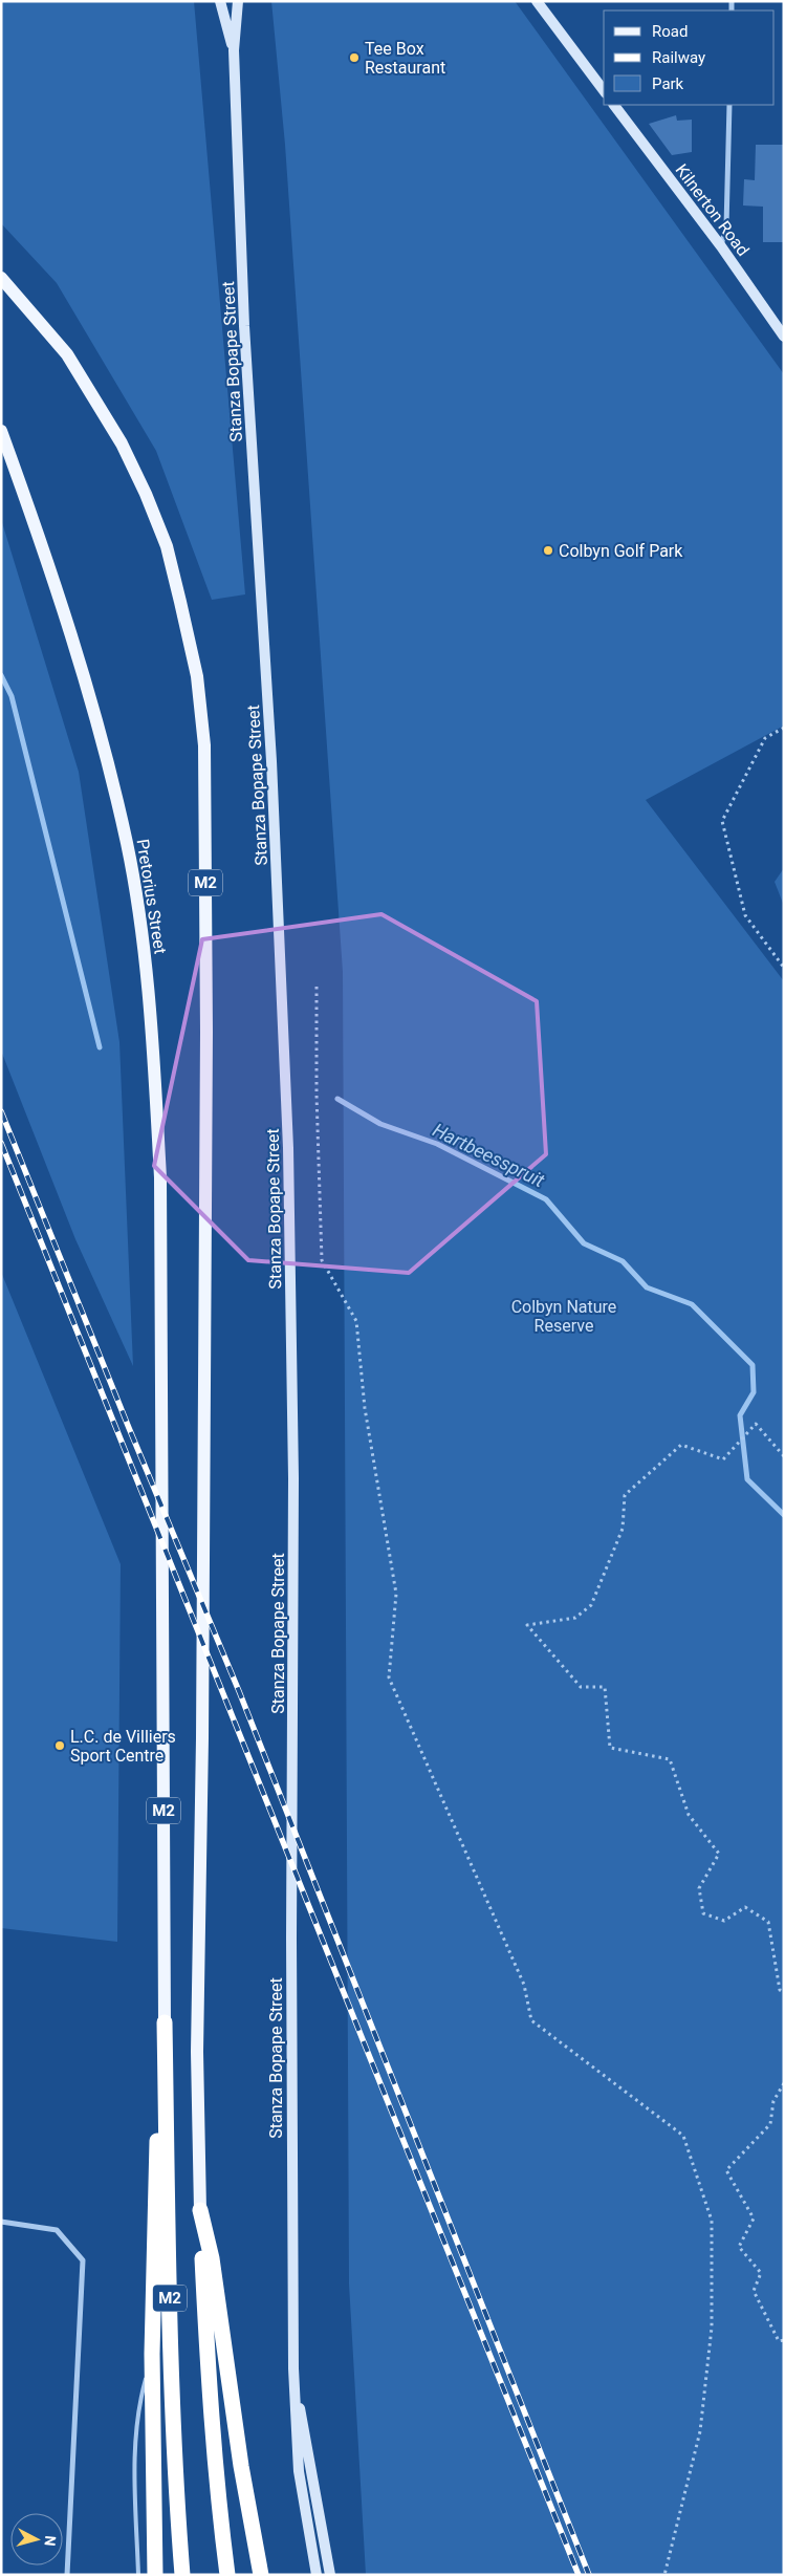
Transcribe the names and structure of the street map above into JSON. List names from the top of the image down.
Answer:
{
  "streets": {
    "highway": ["M2"],
    "main road": ["Kilnerton Road", "Stanza Bopape Street", "Pretorius Street"]
  },
  "crossings": [
    ["M2", "Pretorius Street"]
  ],
  "water": ["Hartbeesspruit"],
  "parks": ["Colbyn Nature Reserve"],
  "places": ["Tee Box Restaurant", "Colbyn Golf Park", "L.C. de Villiers Sport Centre"],
  "legend": ["Road", "Railway", "Park"],
  "north": "right"
}
